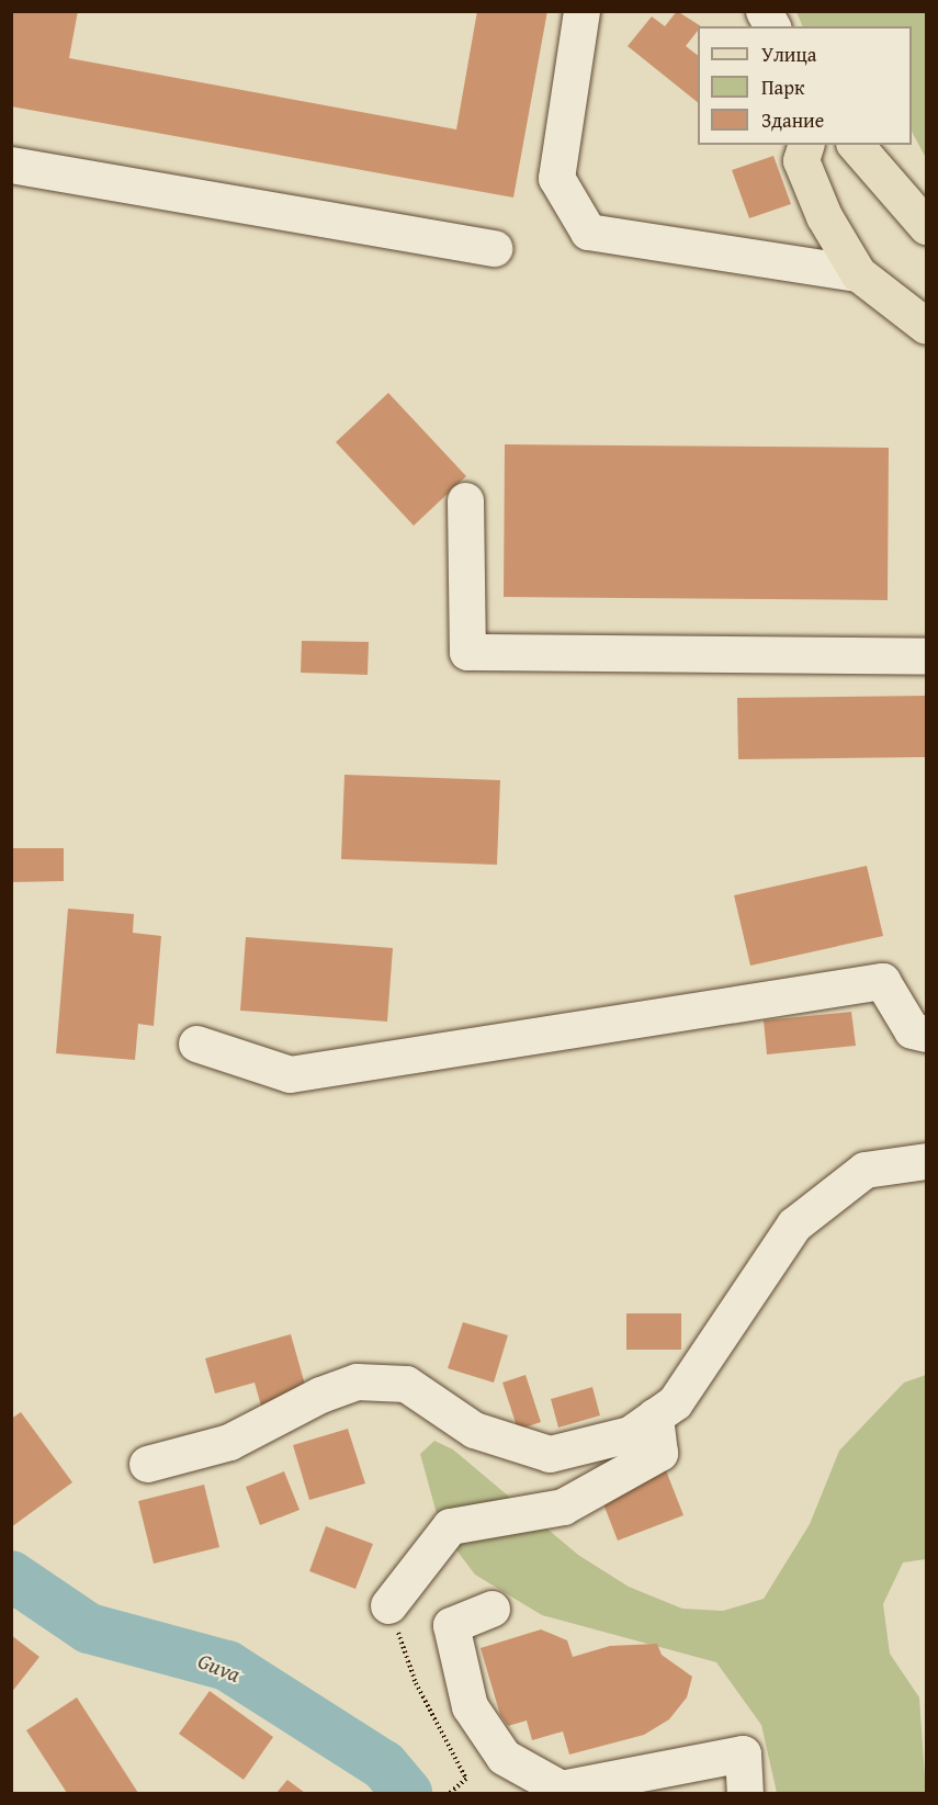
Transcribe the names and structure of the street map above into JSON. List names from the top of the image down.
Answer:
{
  "water": ["Guva"],
  "legend": ["Улица", "Парк", "Здание"]
}
